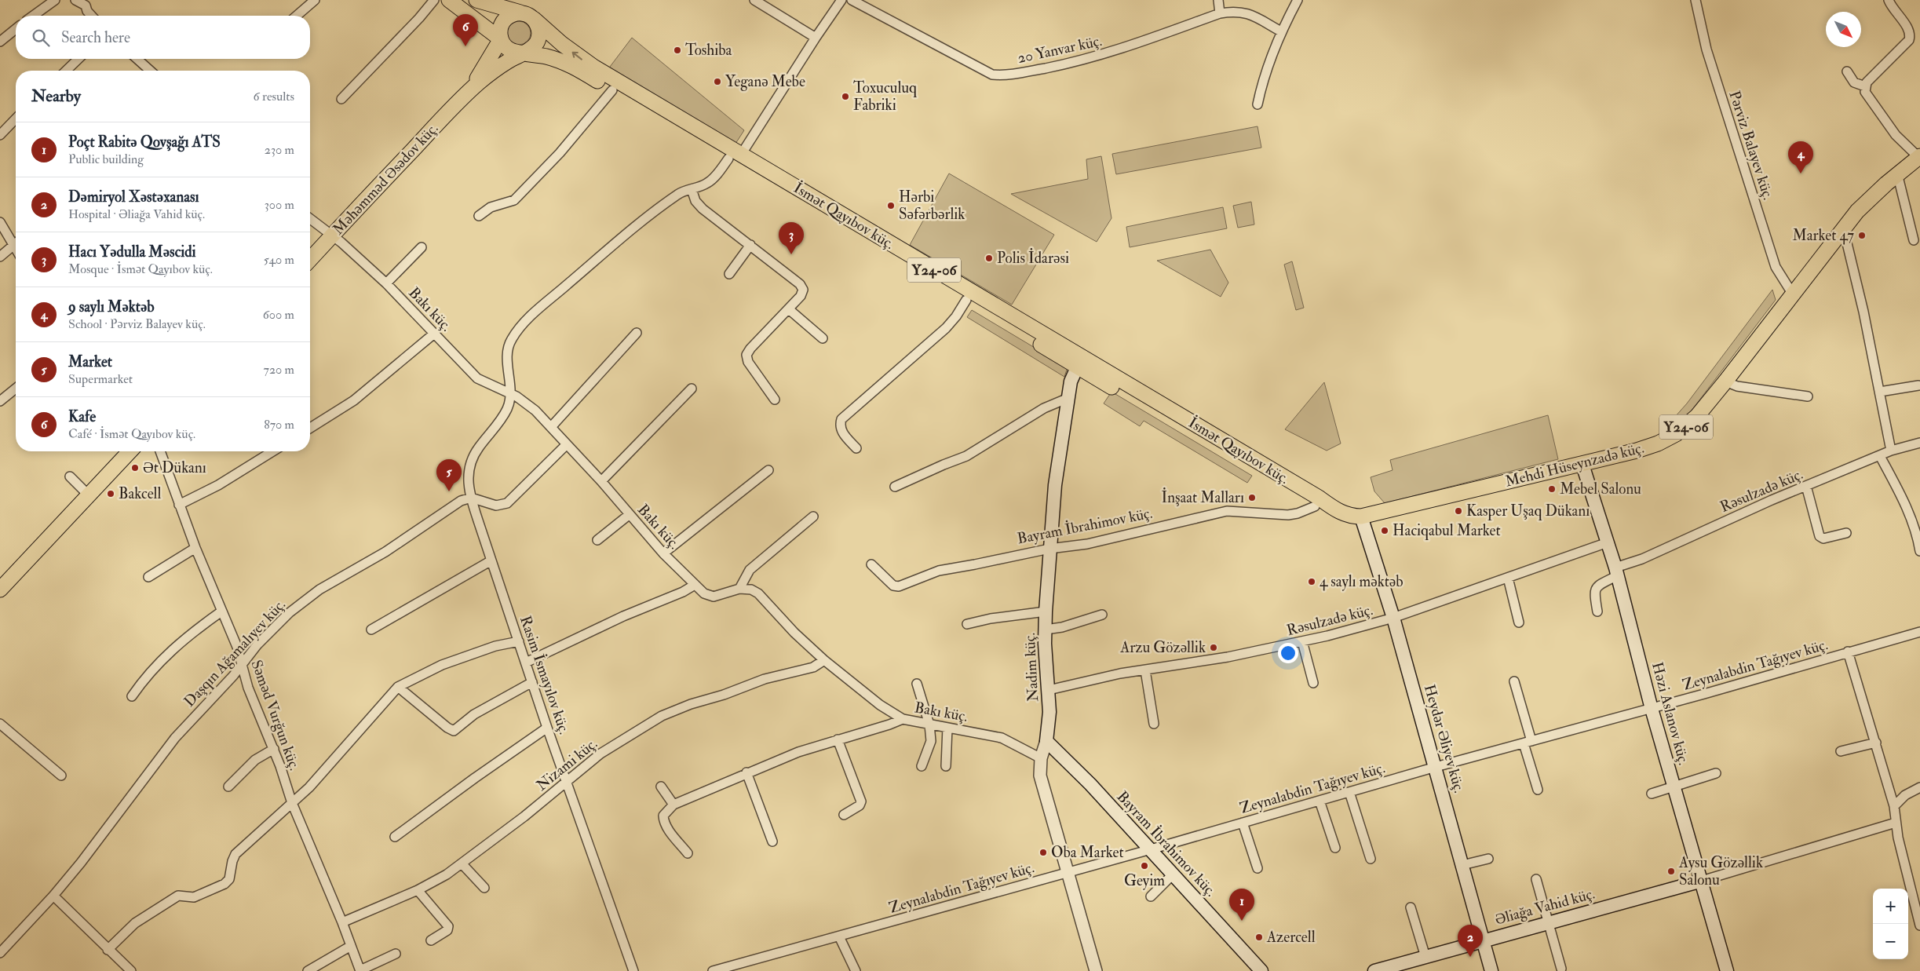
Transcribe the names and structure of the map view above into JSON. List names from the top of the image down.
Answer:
{
  "streets": {
    "main road": [
      "Məhəmməd Əsədov küç.",
      "İsmət Qayıbov küç.",
      "Y24-06",
      "Mehdi Hüseynzadə küç.",
      "Bayram İbrahimov küç.",
      "Nadim küç.",
      "Həzi Aslanov küç.",
      "Heydər Əliyev küç.",
      "Əliağa Vahid küç."
    ],
    "street": [
      "20 Yanvar küç.",
      "Pərviz Balayev küç.",
      "Bakı küç.",
      "Rəsulzadə küç.",
      "Daşqın Ağamalıyev küç.",
      "Zeynalabdin Tağıyev küç.",
      "Rasim İsmayılov küç.",
      "Səməd Vurğun küç.",
      "Nizami küç."
    ]
  },
  "crossings": [
    ["Pərviz Balayev küç.", "Mehdi Hüseynzadə küç."],
    ["Məhəmməd Əsədov küç.", "Bakı küç."],
    ["İsmət Qayıbov küç.", "Mehdi Hüseynzadə küç."],
    ["İsmət Qayıbov küç.", "Bayram İbrahimov küç."],
    ["İsmət Qayıbov küç.", "Nadim küç."],
    ["Bakı küç.", "Nadim küç."],
    ["Bakı küç.", "Nizami küç."],
    ["Mehdi Hüseynzadə küç.", "Həzi Aslanov küç."],
    ["Mehdi Hüseynzadə küç.", "Heydər Əliyev küç."],
    ["Rəsulzadə küç.", "Nadim küç."],
    ["Rəsulzadə küç.", "Həzi Aslanov küç."],
    ["Rəsulzadə küç.", "Heydər Əliyev küç."],
    ["Bayram İbrahimov küç.", "Zeynalabdin Tağıyev küç."],
    ["Bayram İbrahimov küç.", "Nadim küç."],
    ["Daşqın Ağamalıyev küç.", "Rasim İsmayılov küç."],
    ["Daşqın Ağamalıyev küç.", "Səməd Vurğun küç."],
    ["Zeynalabdin Tağıyev küç.", "Nadim küç."],
    ["Zeynalabdin Tağıyev küç.", "Həzi Aslanov küç."],
    ["Zeynalabdin Tağıyev küç.", "Heydər Əliyev küç."],
    ["Rasim İsmayılov küç.", "Nizami küç."],
    ["Həzi Aslanov küç.", "Əliağa Vahid küç."],
    ["Səməd Vurğun küç.", "Nizami küç."],
    ["Heydər Əliyev küç.", "Əliağa Vahid küç."]
  ],
  "places": [
    "Toshiba",
    "Yeganə Mebe",
    "Toxuculuq Fabriki",
    "Hərbi Səfərbərlik",
    "Market 47",
    "Polis İdarəsi",
    "Ət Dükanı",
    "Mebel Salonu",
    "Bakcell",
    "İnşaat Malları",
    "Kasper Uşaq Dükanı",
    "Haciqabul Market",
    "4 saylı məktəb",
    "Arzu Gözəllik",
    "Oba Market",
    "Geyim",
    "Aysu Gözəllik Salonu",
    "Azercell"
  ],
  "north": "bottom right",
  "page": {
    "pins": [
      "6",
      "4",
      "3",
      "5",
      "1",
      "2"
    ],
    "search": "Search here",
    "heading": ["Nearby", "6 results"],
    "list": [
      {
        "mark": "1",
        "name": "Poçt Rabitə Qovşağı ATS",
        "note": "Public building",
        "value": "230 m"
      },
      {
        "mark": "2",
        "name": "Dəmiryol Xəstəxanası",
        "note": "Hospital · Əliağa Vahid küç.",
        "value": "300 m"
      },
      {
        "mark": "3",
        "name": "Hacı Yədulla Məscidi",
        "note": "Mosque · İsmət Qayıbov küç.",
        "value": "540 m"
      },
      {
        "mark": "4",
        "name": "9 saylı Məktəb",
        "note": "School · Pərviz Balayev küç.",
        "value": "600 m"
      },
      {
        "mark": "5",
        "name": "Market",
        "note": "Supermarket",
        "value": "720 m"
      },
      {
        "mark": "6",
        "name": "Kafe",
        "note": "Café · İsmət Qayıbov küç.",
        "value": "870 m"
      }
    ],
    "map_buttons": ["+", "−"]
  }
}
